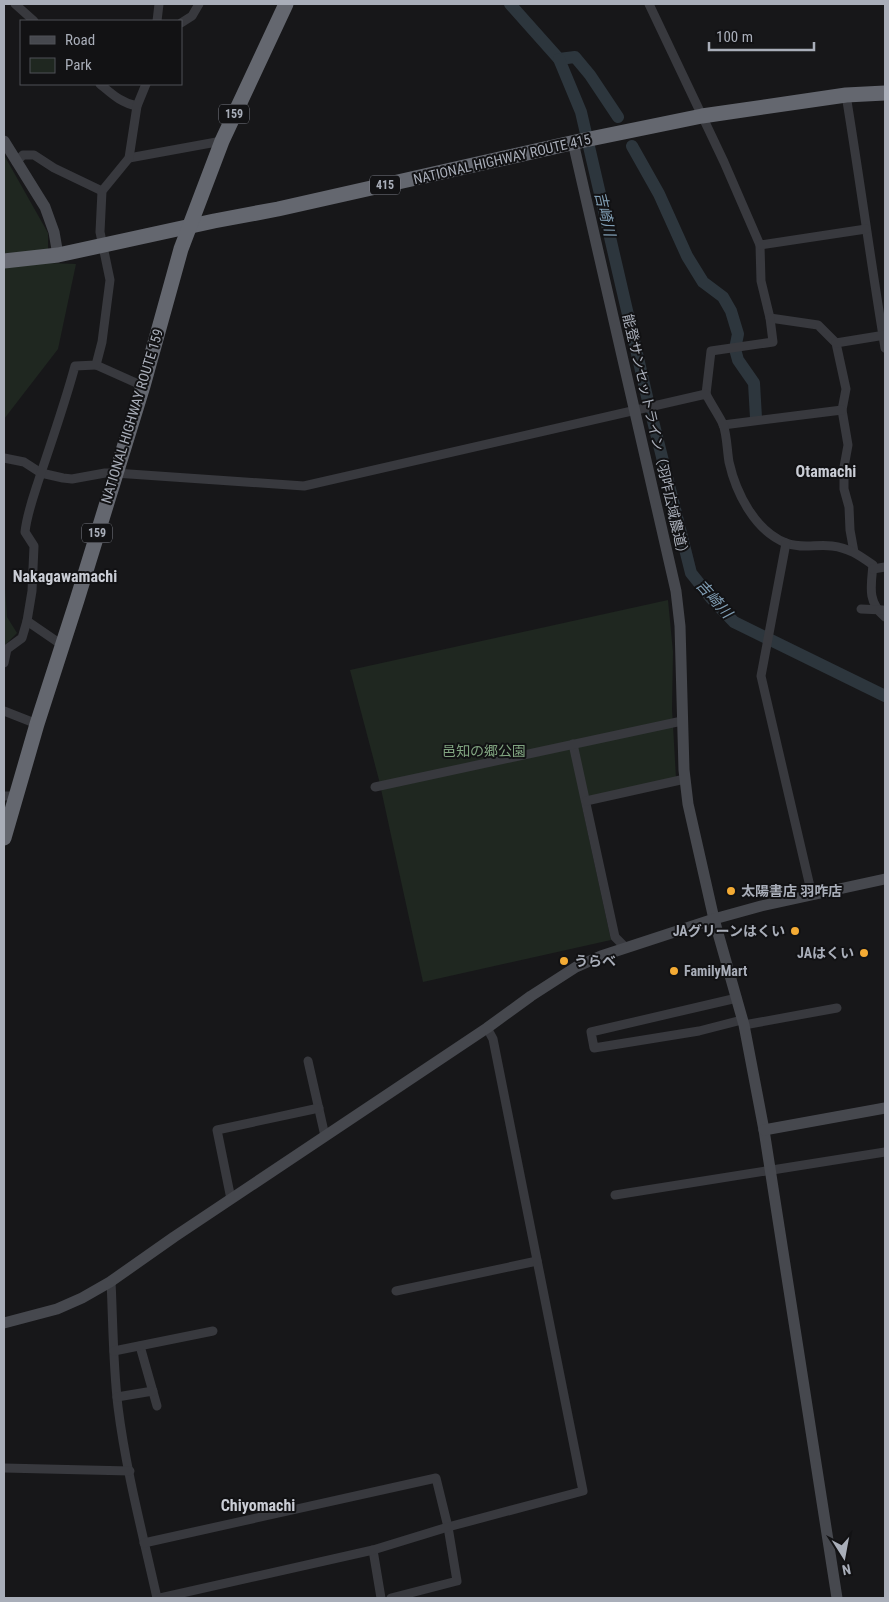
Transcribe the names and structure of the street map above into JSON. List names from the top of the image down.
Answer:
{
  "streets": {
    "highway": [
      "159",
      "NATIONAL HIGHWAY ROUTE 415",
      "415",
      "NATIONAL HIGHWAY ROUTE 159"
    ],
    "street": ["能登サンセットライン（羽咋広域農道）"]
  },
  "crossings": [
    ["NATIONAL HIGHWAY ROUTE 415", "NATIONAL HIGHWAY ROUTE 159"],
    ["NATIONAL HIGHWAY ROUTE 415", "能登サンセットライン（羽咋広域農道）"]
  ],
  "districts": ["Otamachi", "Nakagawamachi", "Chiyomachi"],
  "water": ["吉崎川"],
  "parks": ["邑知の郷公園"],
  "places": [
    "太陽書店 羽咋店",
    "JAグリーンはくい",
    "JAはくい",
    "うらべ",
    "FamilyMart"
  ],
  "legend": ["Road", "Park"],
  "scale_bar": "100 m",
  "north": "bottom"
}
